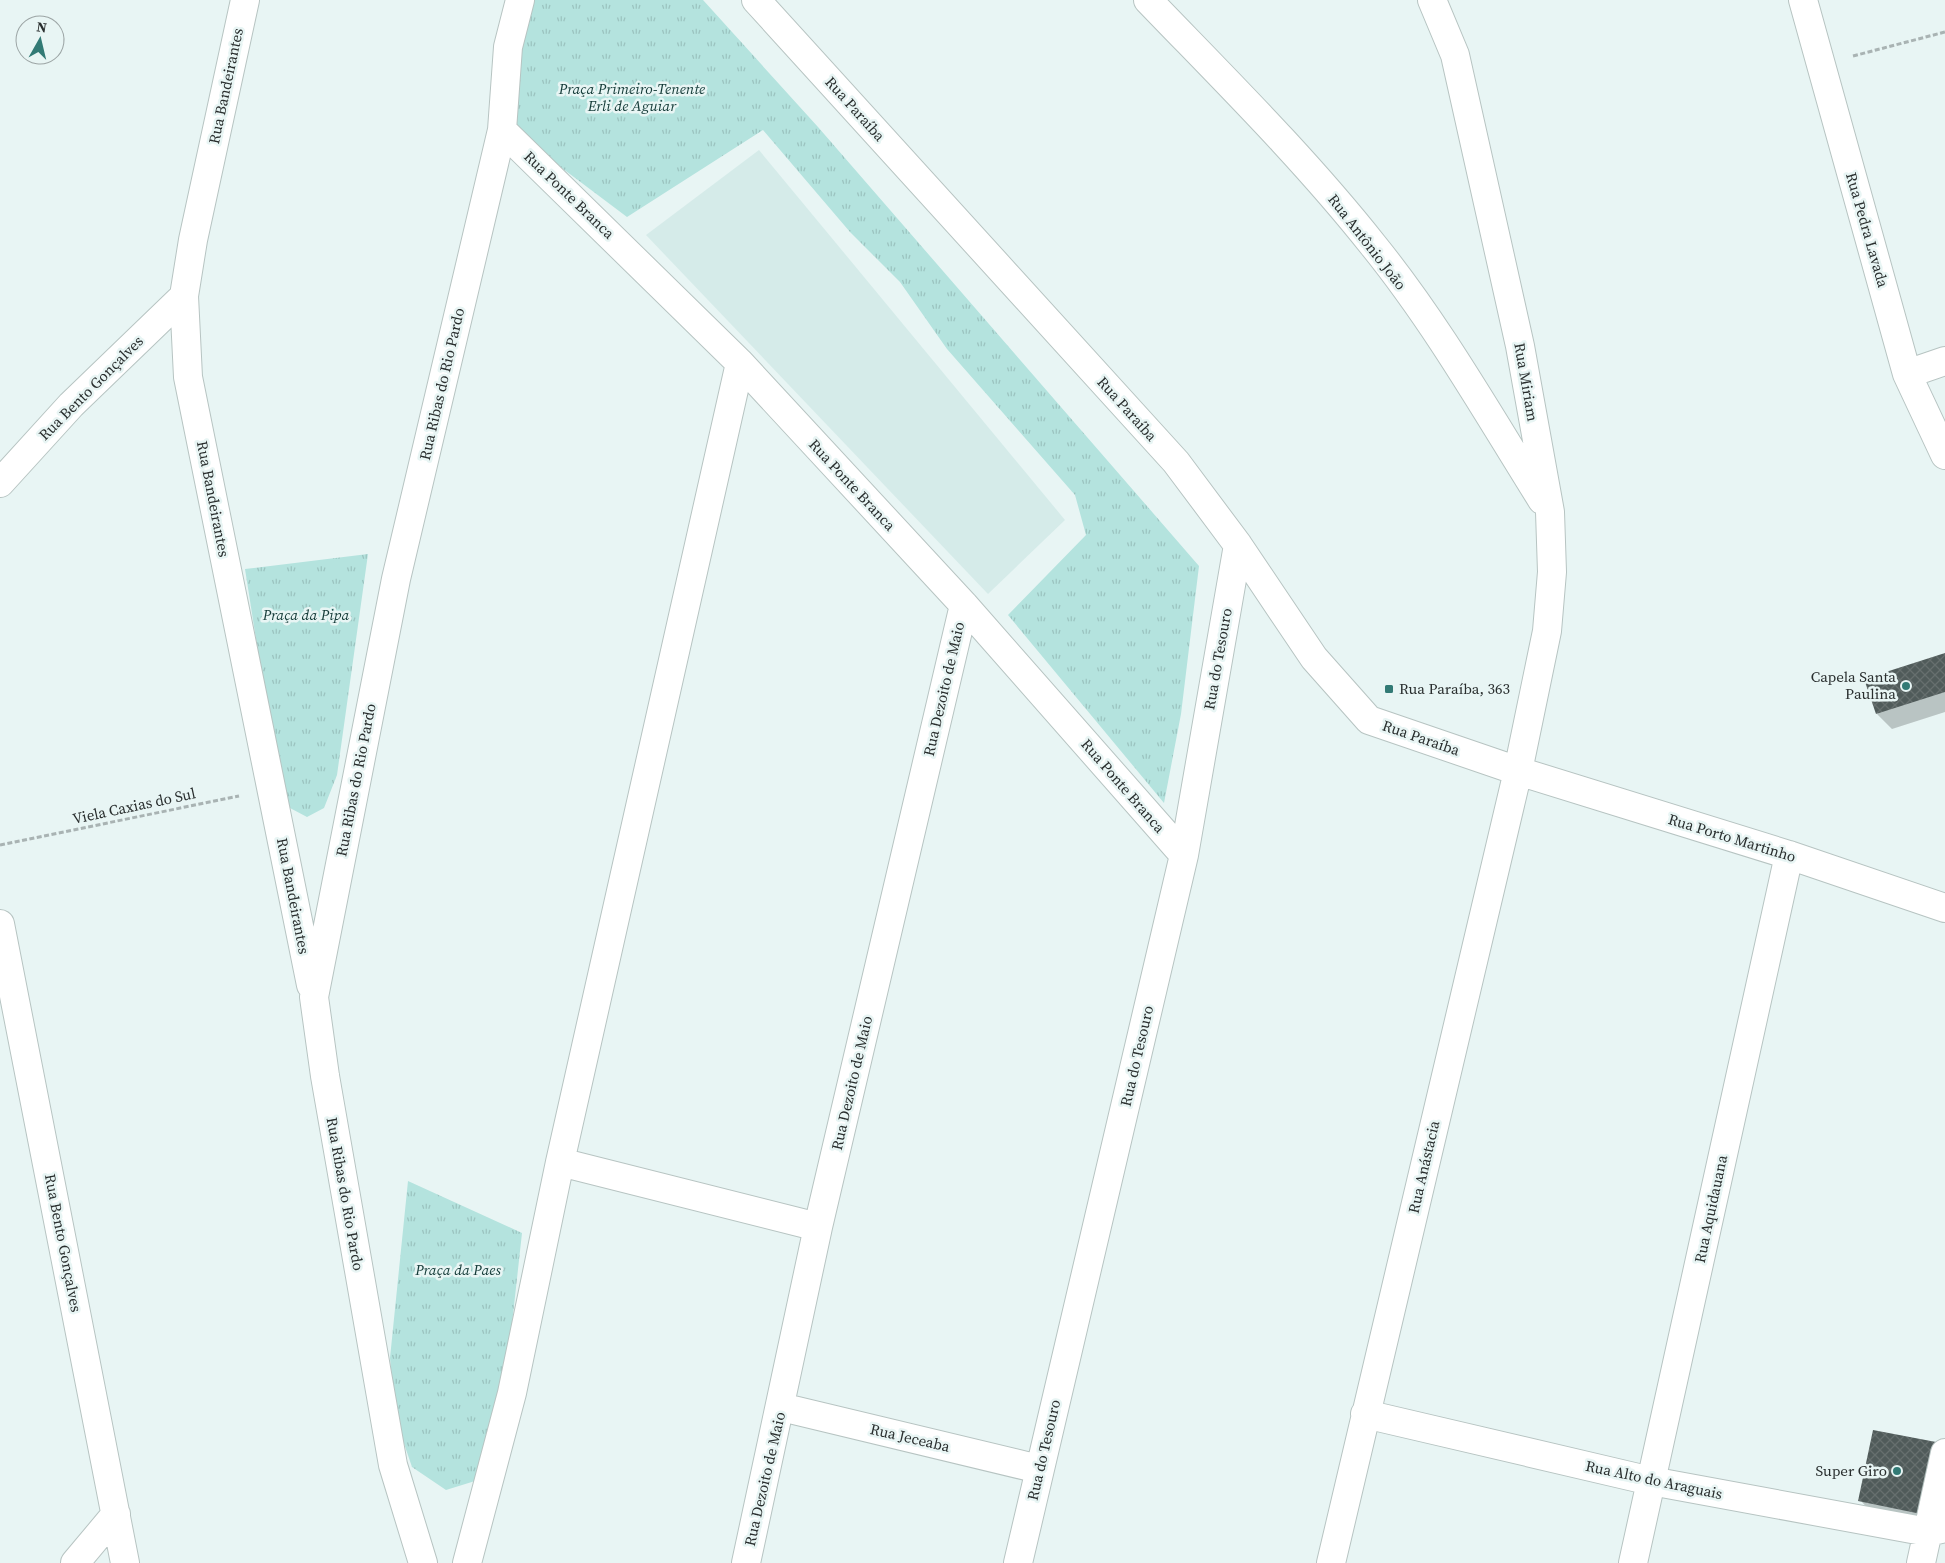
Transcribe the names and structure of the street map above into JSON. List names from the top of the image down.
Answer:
{
  "streets": {
    "street": [
      "Rua Bandeirantes",
      "Rua Paraíba",
      "Rua Ponte Branca",
      "Rua Pedra Lavada",
      "Rua Antônio João",
      "Rua Miriam",
      "Rua Ribas do Rio Pardo",
      "Rua Bento Gonçalves",
      "Rua do Tesouro",
      "Rua Dezoito de Maio",
      "Rua Porto Martinho",
      "Rua Anástacia",
      "Rua Aquidauana",
      "Rua Jeceaba",
      "Rua Alto do Araguais"
    ],
    "path": ["Viela Caxias do Sul"]
  },
  "crossings": [
    ["Rua Bandeirantes", "Rua Ribas do Rio Pardo"],
    ["Rua Bandeirantes", "Rua Bento Gonçalves"],
    ["Rua Bandeirantes", "Viela Caxias do Sul"],
    ["Rua Paraíba", "Rua Miriam"],
    ["Rua Paraíba", "Rua do Tesouro"],
    ["Rua Paraíba", "Rua Porto Martinho"],
    ["Rua Paraíba", "Rua Anástacia"],
    ["Rua Ponte Branca", "Rua Ribas do Rio Pardo"],
    ["Rua Ponte Branca", "Rua do Tesouro"],
    ["Rua Ponte Branca", "Rua Dezoito de Maio"],
    ["Rua Antônio João", "Rua Miriam"],
    ["Rua Miriam", "Rua Porto Martinho"],
    ["Rua Miriam", "Rua Anástacia"],
    ["Rua do Tesouro", "Rua Jeceaba"],
    ["Rua Dezoito de Maio", "Rua Jeceaba"],
    ["Rua Porto Martinho", "Rua Anástacia"],
    ["Rua Porto Martinho", "Rua Aquidauana"],
    ["Rua Anástacia", "Rua Alto do Araguais"],
    ["Rua Aquidauana", "Rua Alto do Araguais"]
  ],
  "parks": ["Praça Primeiro-Tenente Erli de Aguiar", "Praça da Pipa", "Praça da Paes"],
  "places": {
    "other": ["Capela Santa Paulina", "Super Giro"],
    "transit": ["Rua Paraíba, 363"]
  },
  "north": "top"
}
